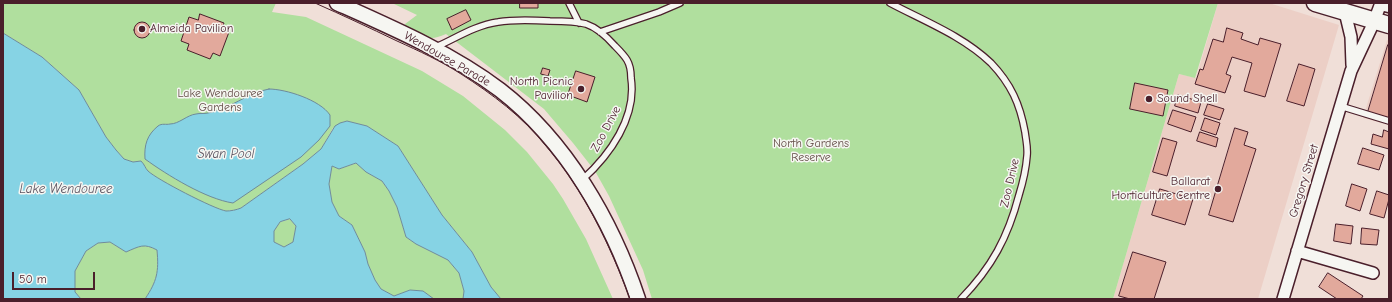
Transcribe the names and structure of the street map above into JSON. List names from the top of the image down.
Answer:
{
  "streets": {
    "street": ["Wendouree Parade", "Gregory Street"],
    "lane": ["Zoo Drive"]
  },
  "crossings": [
    ["Wendouree Parade", "Zoo Drive"]
  ],
  "water": ["Swan Pool", "Lake Wendouree"],
  "parks": ["Lake Wendouree Gardens", "North Gardens Reserve"],
  "places": [
    "Almeida Pavilion",
    "North Picnic Pavilion",
    "Sound Shell",
    "Ballarat Horticulture Centre"
  ],
  "scale_bar": "50 m"
}
